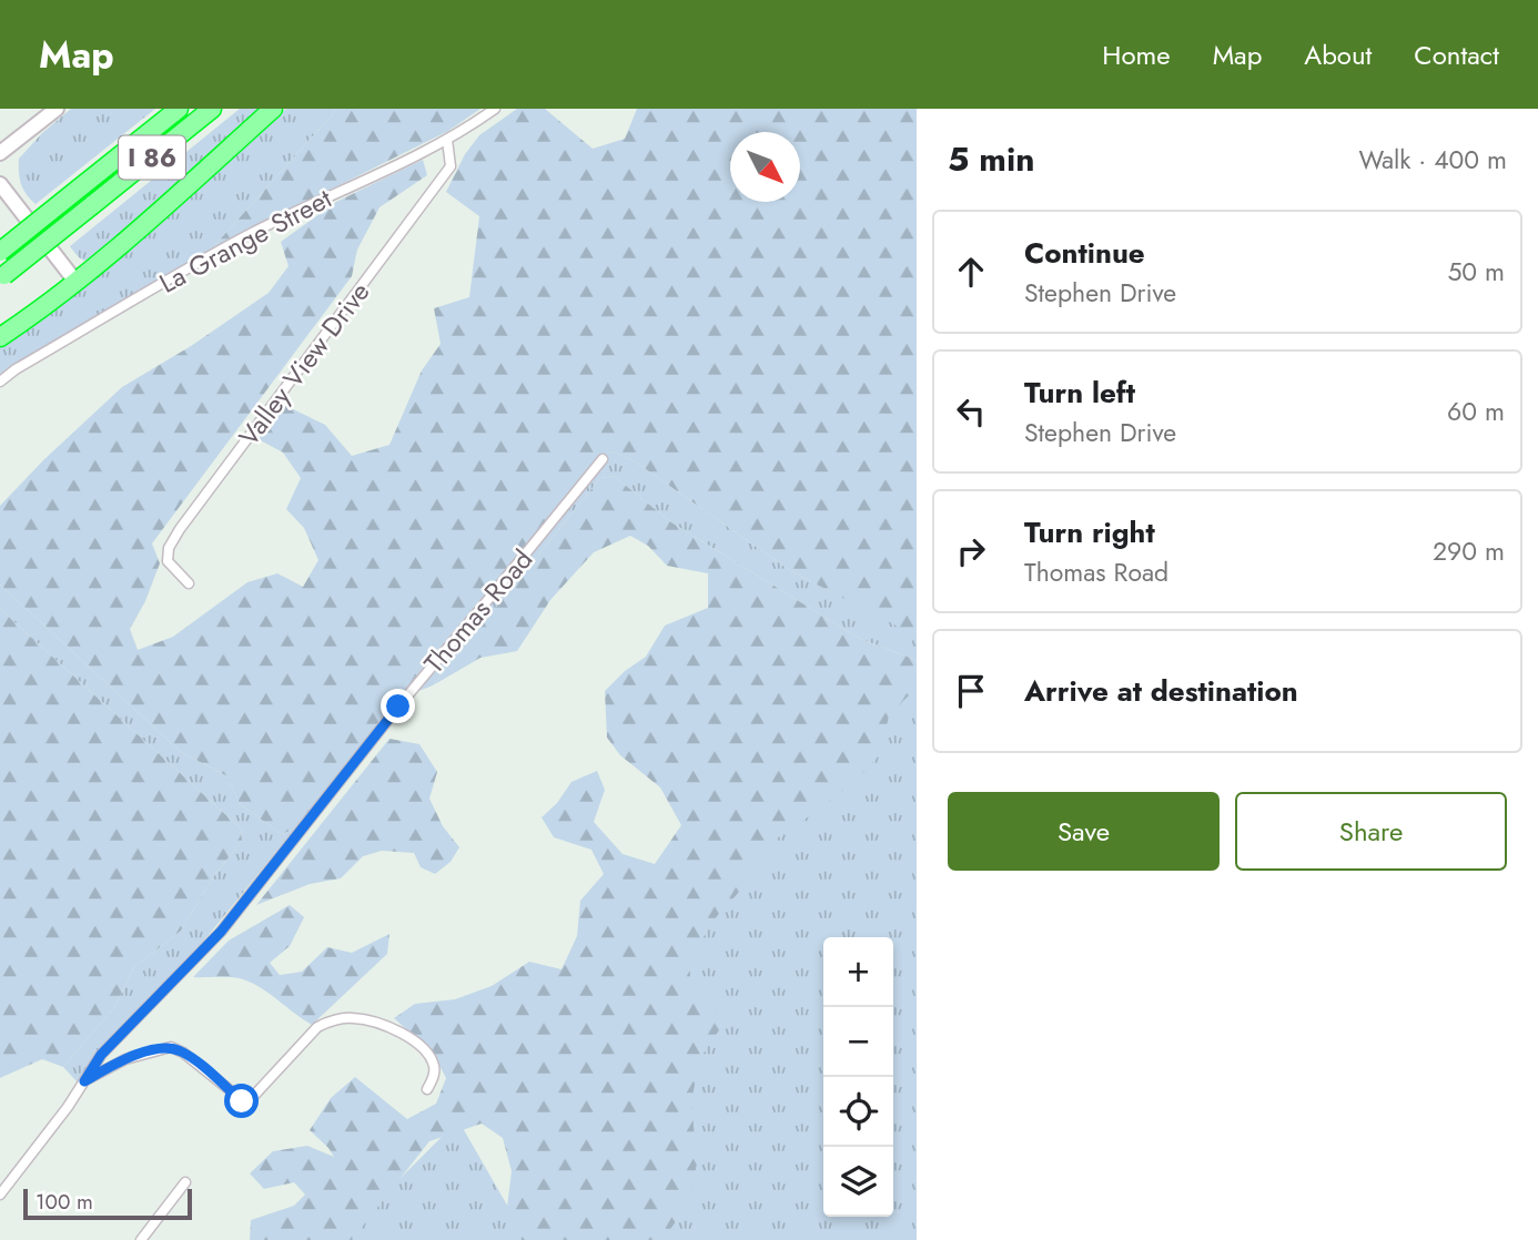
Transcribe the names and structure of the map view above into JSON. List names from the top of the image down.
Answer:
{
  "streets": {
    "highway": ["I 86"],
    "street": ["La Grange Street", "Valley View Drive", "Thomas Road"]
  },
  "crossings": [
    ["La Grange Street", "Valley View Drive"]
  ],
  "scale_bar": "100 m",
  "north": "bottom right",
  "page": {
    "header": "Map",
    "nav": [
      "Home",
      "Map",
      "About",
      "Contact"
    ],
    "heading": ["5 min", "Walk · 400 m"],
    "list": [
      ["Continue", "Stephen Drive", "50 m"],
      ["Turn left", "Stephen Drive", "60 m"],
      ["Turn right", "Thomas Road", "290 m"],
      "Arrive at destination"
    ],
    "buttons": ["Save", "Share"],
    "map_buttons": ["+", "−"],
    "scale": "100 m"
  }
}
